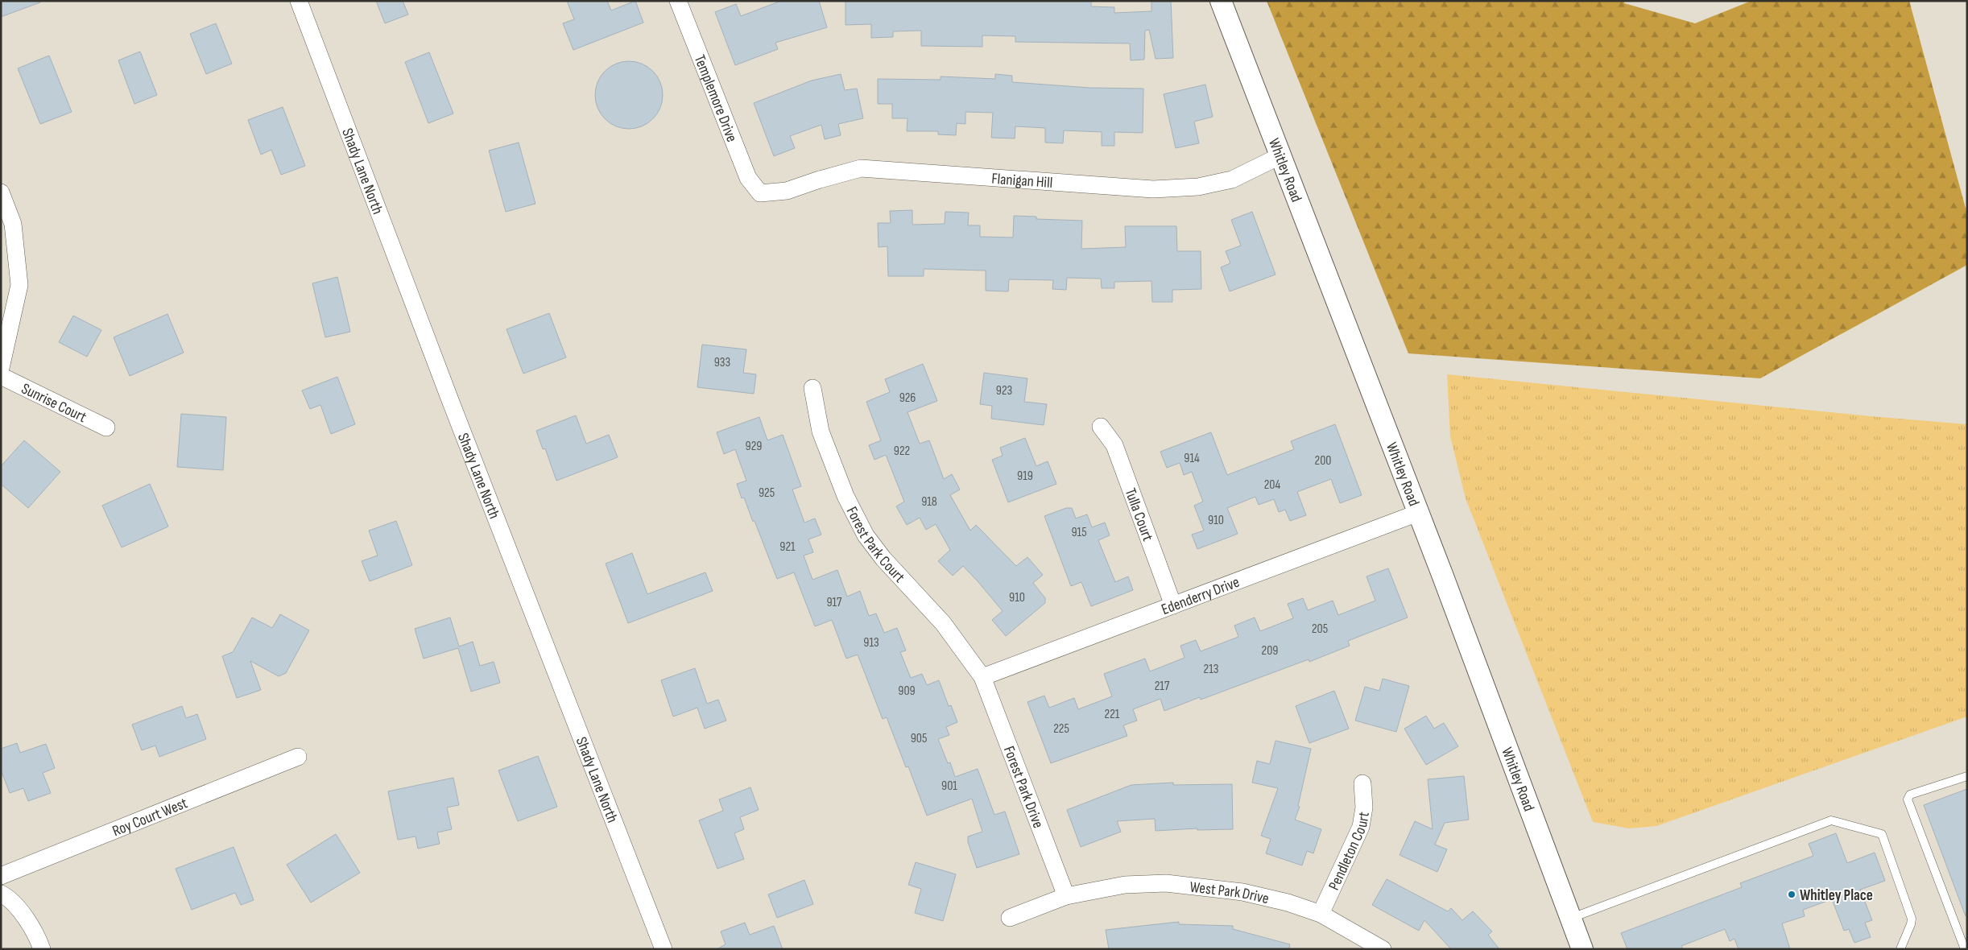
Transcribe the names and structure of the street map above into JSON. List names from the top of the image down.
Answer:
{
  "streets": {
    "street": [
      "Templemore Drive",
      "Whitley Road",
      "Shady Lane North",
      "Flanigan Hill",
      "Sunrise Court",
      "Tulla Court",
      "Forest Park Court",
      "Edenderry Drive",
      "Forest Park Drive",
      "Roy Court West",
      "Pendleton Court",
      "West Park Drive"
    ]
  },
  "crossings": [
    ["Templemore Drive", "Flanigan Hill"],
    ["Whitley Road", "Flanigan Hill"],
    ["Whitley Road", "Edenderry Drive"],
    ["Tulla Court", "Edenderry Drive"],
    ["Forest Park Court", "Edenderry Drive"],
    ["Forest Park Court", "Forest Park Drive"],
    ["Edenderry Drive", "Forest Park Drive"],
    ["Forest Park Drive", "West Park Drive"],
    ["Pendleton Court", "West Park Drive"]
  ],
  "places": ["Whitley Place"],
  "house_numbers": [
    "933",
    "923",
    "926",
    "929",
    "922",
    "914",
    "200",
    "919",
    "204",
    "925",
    "918",
    "910",
    "915",
    "921",
    "910",
    "917",
    "205",
    "913",
    "209",
    "213",
    "217",
    "909",
    "221",
    "225",
    "905",
    "901"
  ]
}
